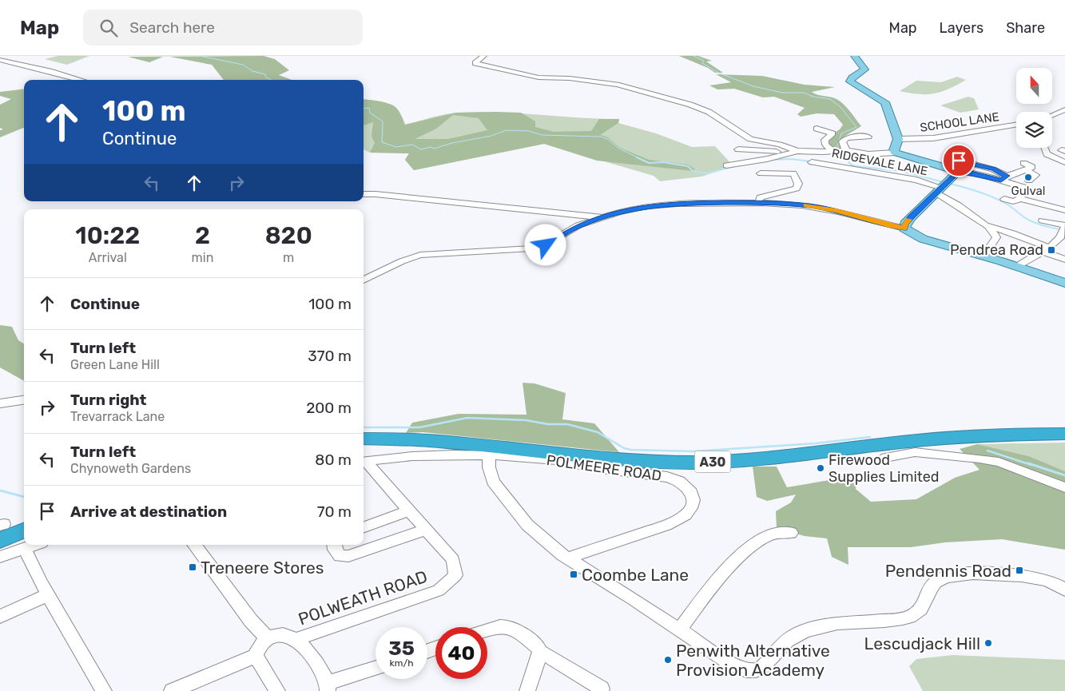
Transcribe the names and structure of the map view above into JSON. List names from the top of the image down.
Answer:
{
  "streets": {
    "highway": ["A30"],
    "street": [
      "SCHOOL LANE",
      "RIDGEVALE LANE",
      "POLMEERE ROAD",
      "POLWEATH ROAD"
    ]
  },
  "places": {
    "other": [
      "Gulval",
      "Firewood Supplies Limited",
      "Lescudjack Hill",
      "Penwith Alternative Provision Academy"
    ],
    "transit": [
      "Pendrea Road",
      "Treneere Stores",
      "Pendennis Road",
      "Coombe Lane"
    ]
  },
  "north": "top",
  "page": {
    "header": "Map",
    "search": "Search here",
    "nav": ["Map", "Layers", "Share"],
    "turn": ["100 m", "Continue"],
    "eta": [
      "10:22",
      "Arrival",
      "2",
      "min",
      "820",
      "m"
    ],
    "list": [
      {
        "name": "Continue",
        "value": "100 m"
      },
      {
        "name": "Turn left",
        "note": "Green Lane Hill",
        "value": "370 m"
      },
      {
        "name": "Turn right",
        "note": "Trevarrack Lane",
        "value": "200 m"
      },
      {
        "name": "Turn left",
        "note": "Chynoweth Gardens",
        "value": "80 m"
      },
      {
        "name": "Arrive at destination",
        "value": "70 m"
      }
    ],
    "speed": "35 km/h",
    "limit": "40"
  }
}
